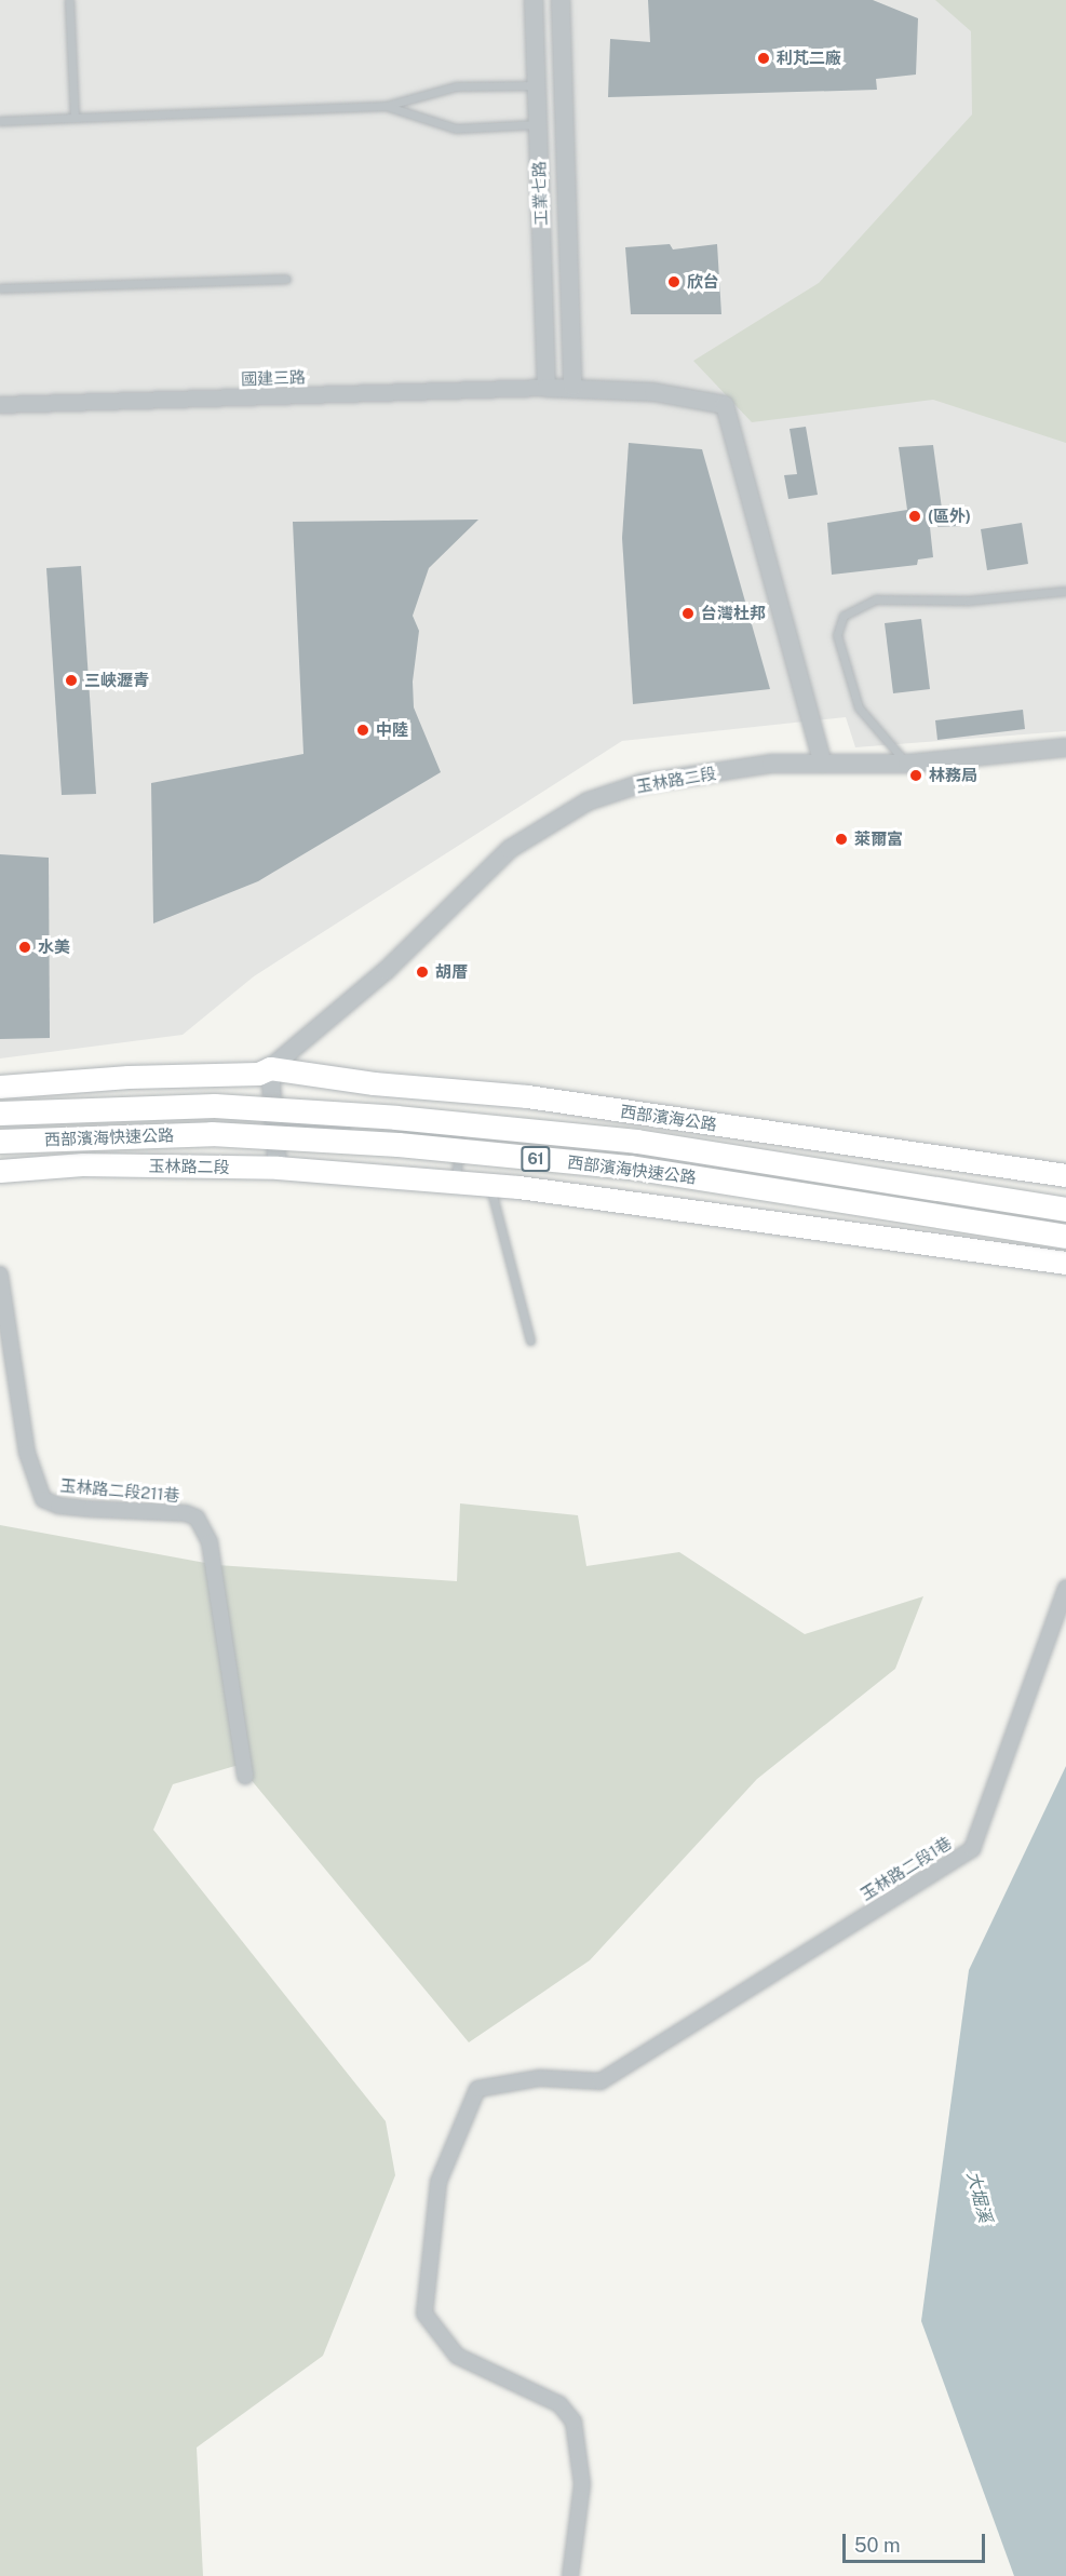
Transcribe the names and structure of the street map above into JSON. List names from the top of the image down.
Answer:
{
  "streets": {
    "highway": ["西部濱海快速公路", "61"],
    "main road": ["玉林路二段", "西部濱海公路"],
    "street": [
      "工業七路",
      "國建三路",
      "玉林路二段211巷",
      "玉林路二段1巷"
    ]
  },
  "crossings": [
    ["工業七路", "國建三路"],
    ["玉林路二段", "西部濱海公路"],
    ["玉林路二段", "61"]
  ],
  "water": ["大堀溪"],
  "places": [
    "利芃二廠",
    "欣台",
    "(區外)",
    "台灣杜邦",
    "三峽瀝青",
    "中陸",
    "林務局",
    "萊爾富",
    "水美",
    "胡厝"
  ],
  "scale_bar": "50 m"
}
